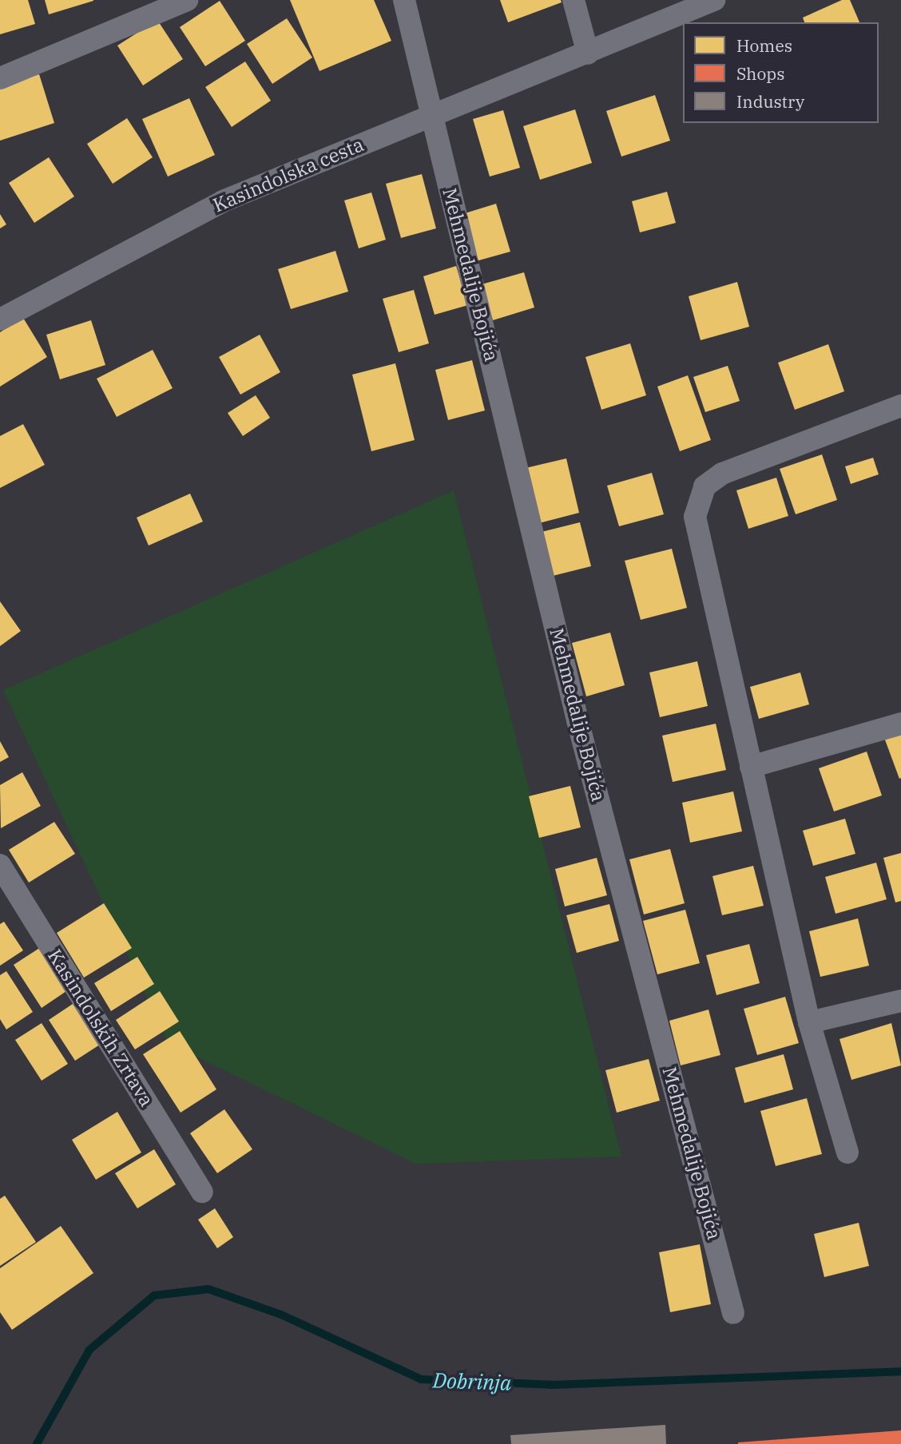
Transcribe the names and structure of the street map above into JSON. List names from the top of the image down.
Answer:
{
  "streets": {
    "street": ["Kasindolska cesta", "Mehmedalije Bojića", "Kasindolskih Zrtava"]
  },
  "crossings": [
    ["Kasindolska cesta", "Mehmedalije Bojića"]
  ],
  "water": ["Dobrinja"],
  "legend": ["Homes", "Shops", "Industry"]
}
